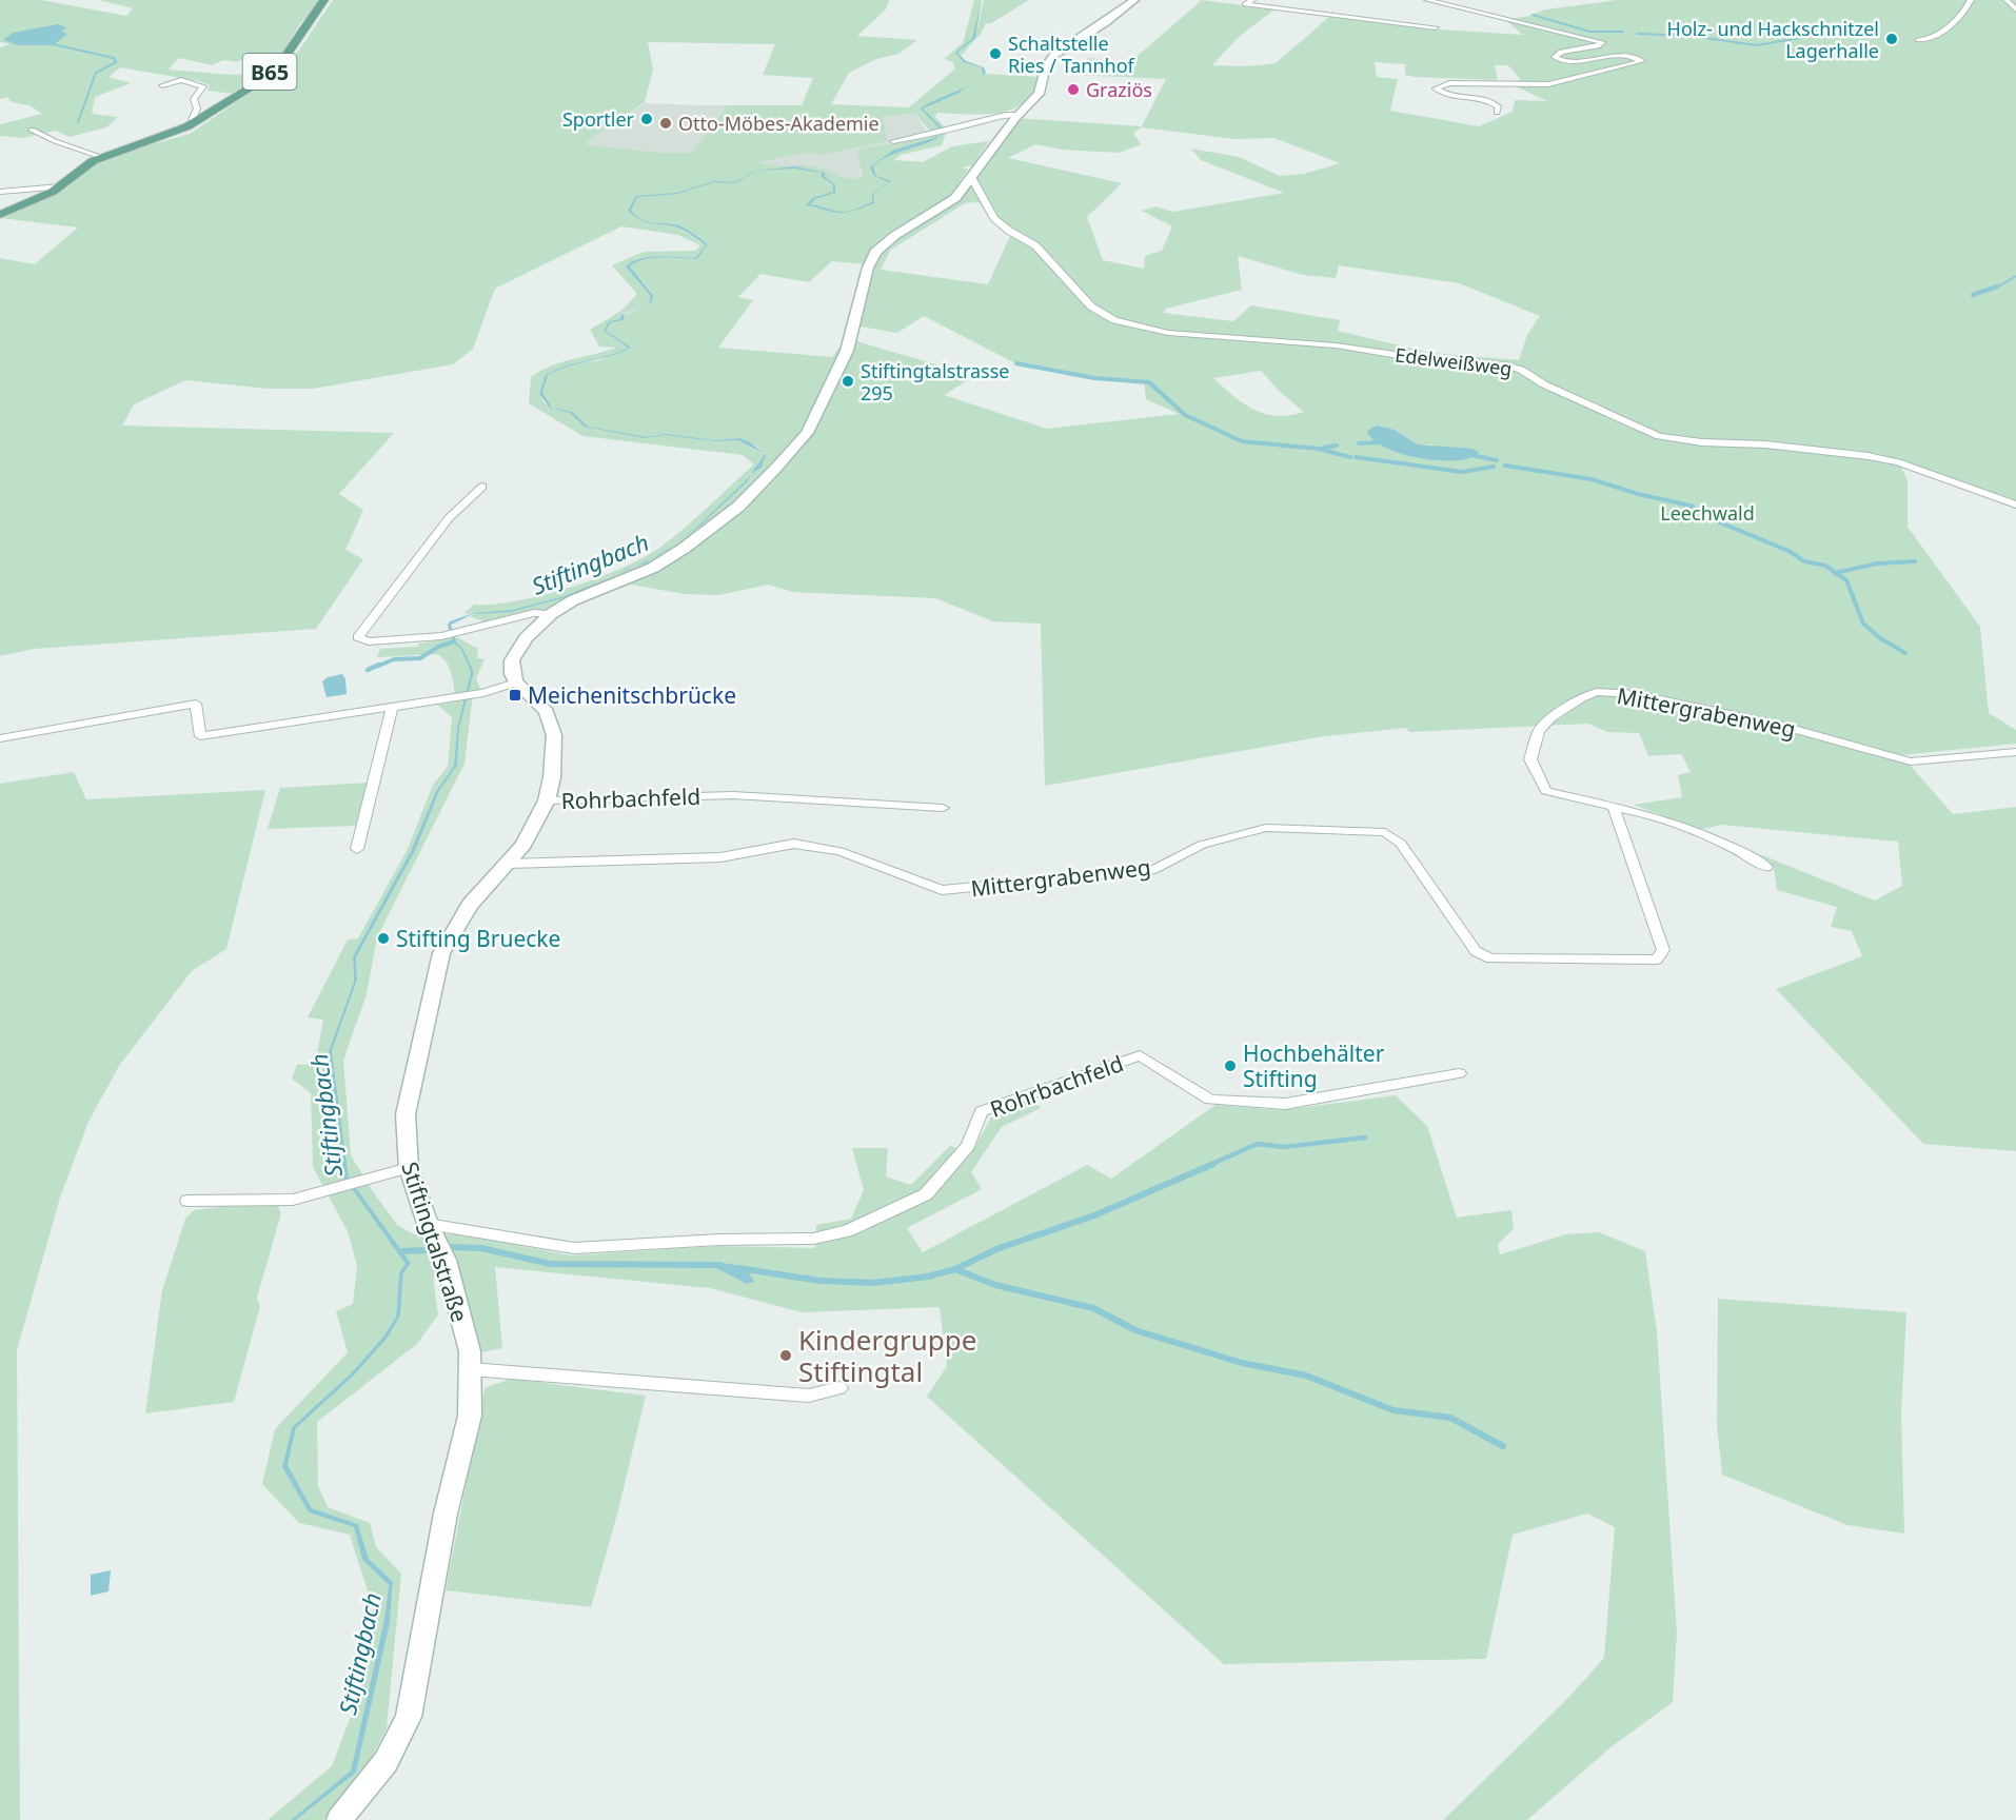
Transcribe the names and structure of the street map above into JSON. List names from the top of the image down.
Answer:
{
  "streets": {
    "main road": ["B65"],
    "street": [
      "Edelweißweg",
      "Mittergrabenweg",
      "Rohrbachfeld",
      "Stiftingtalstraße"
    ]
  },
  "crossings": [
    ["Mittergrabenweg", "Stiftingtalstraße"],
    ["Rohrbachfeld", "Stiftingtalstraße"]
  ],
  "water": ["Stiftingbach"],
  "parks": ["Leechwald"],
  "places": {
    "other": [
      "Holz- und Hackschnitzel Lagerhalle",
      "Schaltstelle Ries / Tannhof",
      "Graziös",
      "Sportler",
      "Otto-Möbes-Akademie",
      "Stiftingtalstrasse 295",
      "Stifting Bruecke",
      "Hochbehälter Stifting",
      "Kindergruppe Stiftingtal"
    ],
    "transit": ["Meichenitschbrücke"]
  }
}
